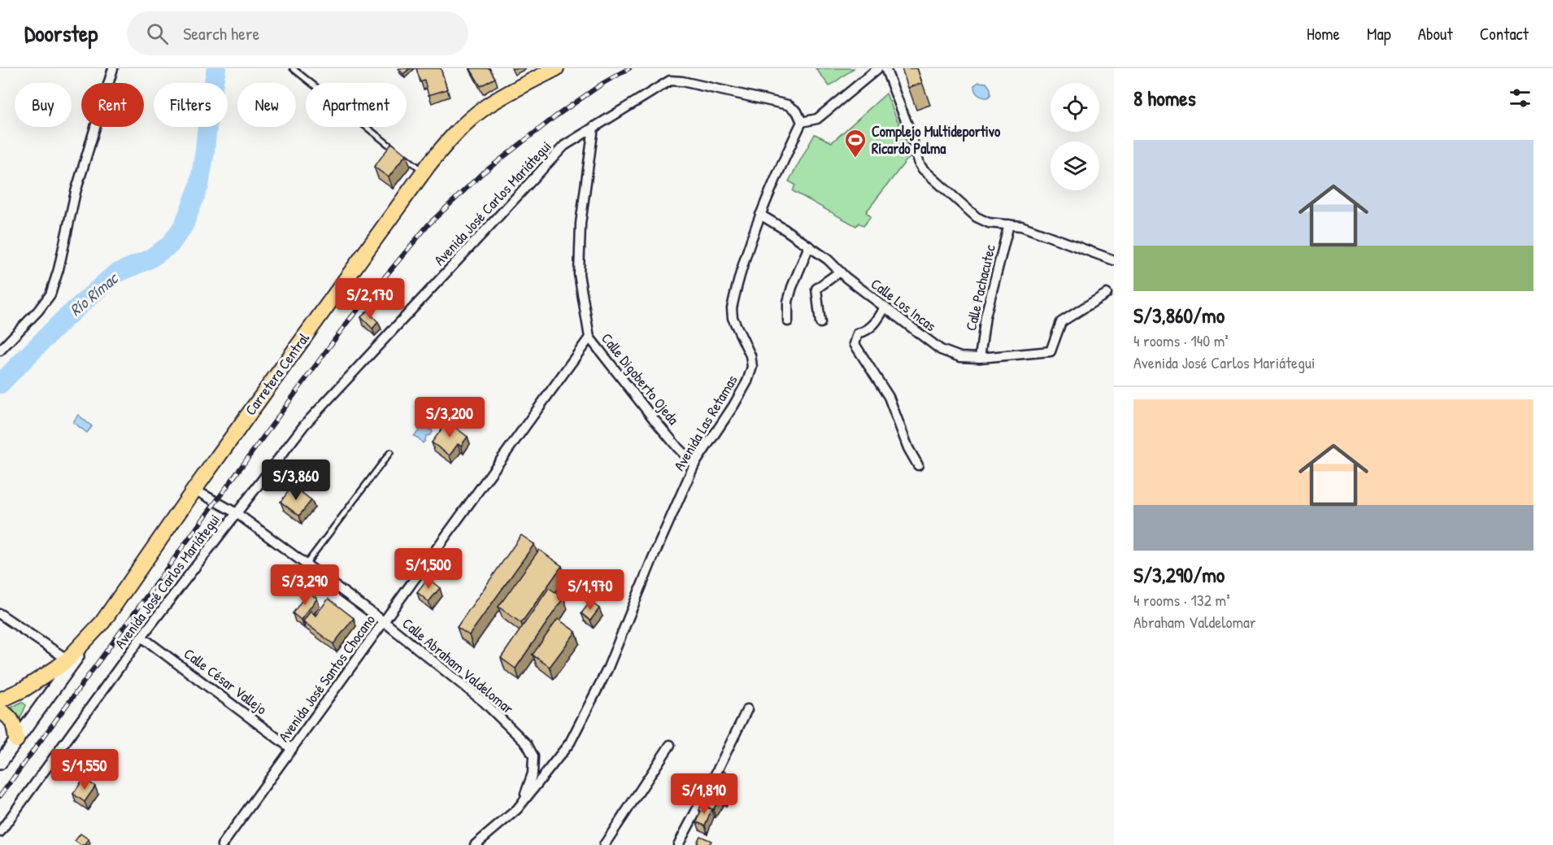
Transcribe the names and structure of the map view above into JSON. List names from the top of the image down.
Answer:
{
  "streets": {
    "highway": ["Carretera Central"],
    "street": [
      "Avenida José Carlos Mariátegui",
      "Calle Pachacutec",
      "Calle Los Incas",
      "Calle Digoberto Ojeda",
      "Avenida Las Retamas",
      "Calle Abraham Valdelomar",
      "Avenida José Santos Chocano",
      "Calle César Vallejo"
    ]
  },
  "crossings": [
    ["Avenida José Carlos Mariátegui", "Calle Digoberto Ojeda"],
    ["Avenida José Carlos Mariátegui", "Avenida Las Retamas"],
    ["Avenida José Carlos Mariátegui", "Calle Abraham Valdelomar"],
    ["Avenida José Carlos Mariátegui", "Calle César Vallejo"],
    ["Calle Pachacutec", "Calle Los Incas"],
    ["Calle Los Incas", "Avenida Las Retamas"],
    ["Carretera Central", "Calle Abraham Valdelomar"],
    ["Calle Digoberto Ojeda", "Avenida Las Retamas"],
    ["Calle Digoberto Ojeda", "Avenida José Santos Chocano"],
    ["Avenida Las Retamas", "Calle Abraham Valdelomar"],
    ["Calle Abraham Valdelomar", "Avenida José Santos Chocano"],
    ["Avenida José Santos Chocano", "Calle César Vallejo"]
  ],
  "water": ["Río Rímac"],
  "places": {
    "sports": ["Complejo Multideportivo Ricardo Palma"]
  },
  "page": {
    "header": "Doorstep",
    "search": "Search here",
    "nav": [
      "Home",
      "Map",
      "About",
      "Contact"
    ],
    "heading": "8 homes",
    "chip": [
      "Buy",
      "Rent",
      "Filters",
      "New",
      "Apartment"
    ],
    "list": [
      {
        "name": "S/3,860/mo",
        "note": "4 rooms · 140 m² · Avenida José Carlos Mariátegui"
      },
      {
        "name": "S/3,290/mo",
        "note": "4 rooms · 132 m² · Abraham Valdelomar"
      }
    ],
    "price": [
      "S/2,170",
      "S/3,200",
      "S/3,860",
      "S/1,500",
      "S/3,290",
      "S/1,970",
      "S/1,550",
      "S/1,810"
    ]
  }
}
